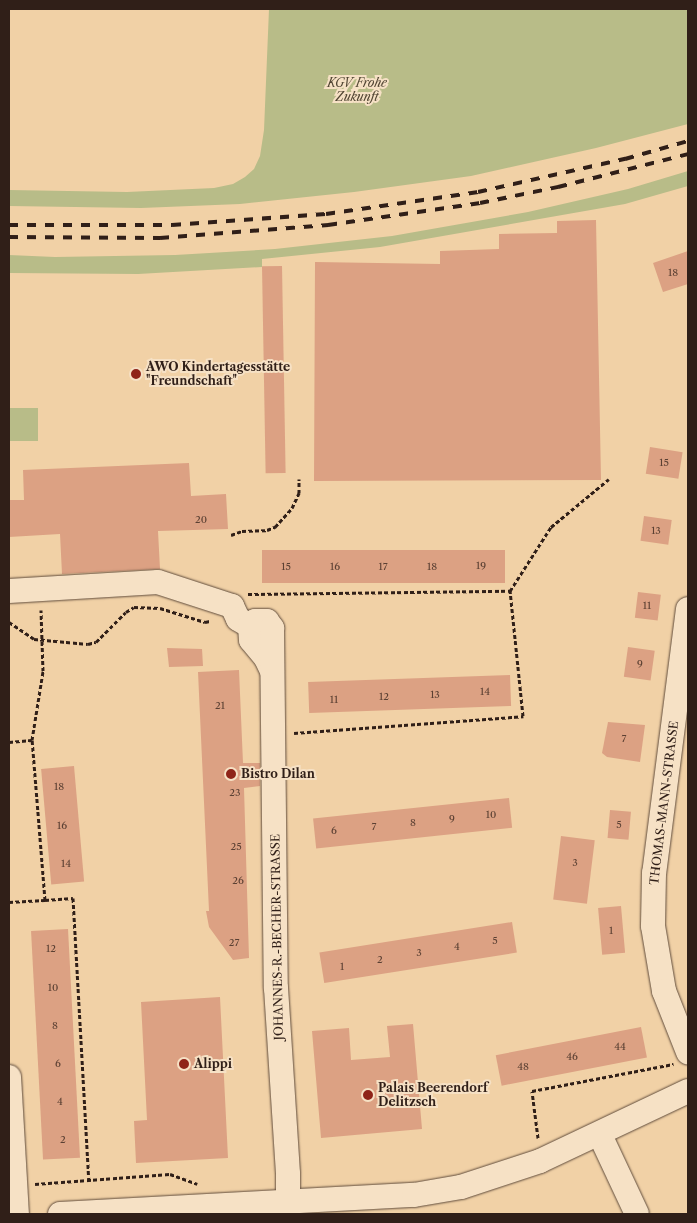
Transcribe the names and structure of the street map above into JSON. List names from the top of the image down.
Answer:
{
  "streets": {
    "street": ["THOMAS-MANN-STRASSE", "JOHANNES-R.-BECHER-STRASSE"]
  },
  "parks": ["KGV Frohe Zukunft"],
  "places": [
    "AWO Kindertagesstätte \"Freundschaft\"",
    "Bistro Dilan",
    "Alippi",
    "Palais Beerendorf Delitzsch"
  ],
  "house_numbers": [
    "18",
    "15",
    "20",
    "13",
    "19",
    "15",
    "16",
    "17",
    "18",
    "11",
    "9",
    "14",
    "13",
    "12",
    "11",
    "21",
    "7",
    "18",
    "23",
    "10",
    "9",
    "8",
    "5",
    "16",
    "7",
    "6",
    "25",
    "3",
    "14",
    "26",
    "1",
    "5",
    "27",
    "4",
    "12",
    "3",
    "2",
    "1",
    "10",
    "8",
    "44",
    "46",
    "6",
    "48",
    "4",
    "2"
  ]
}
